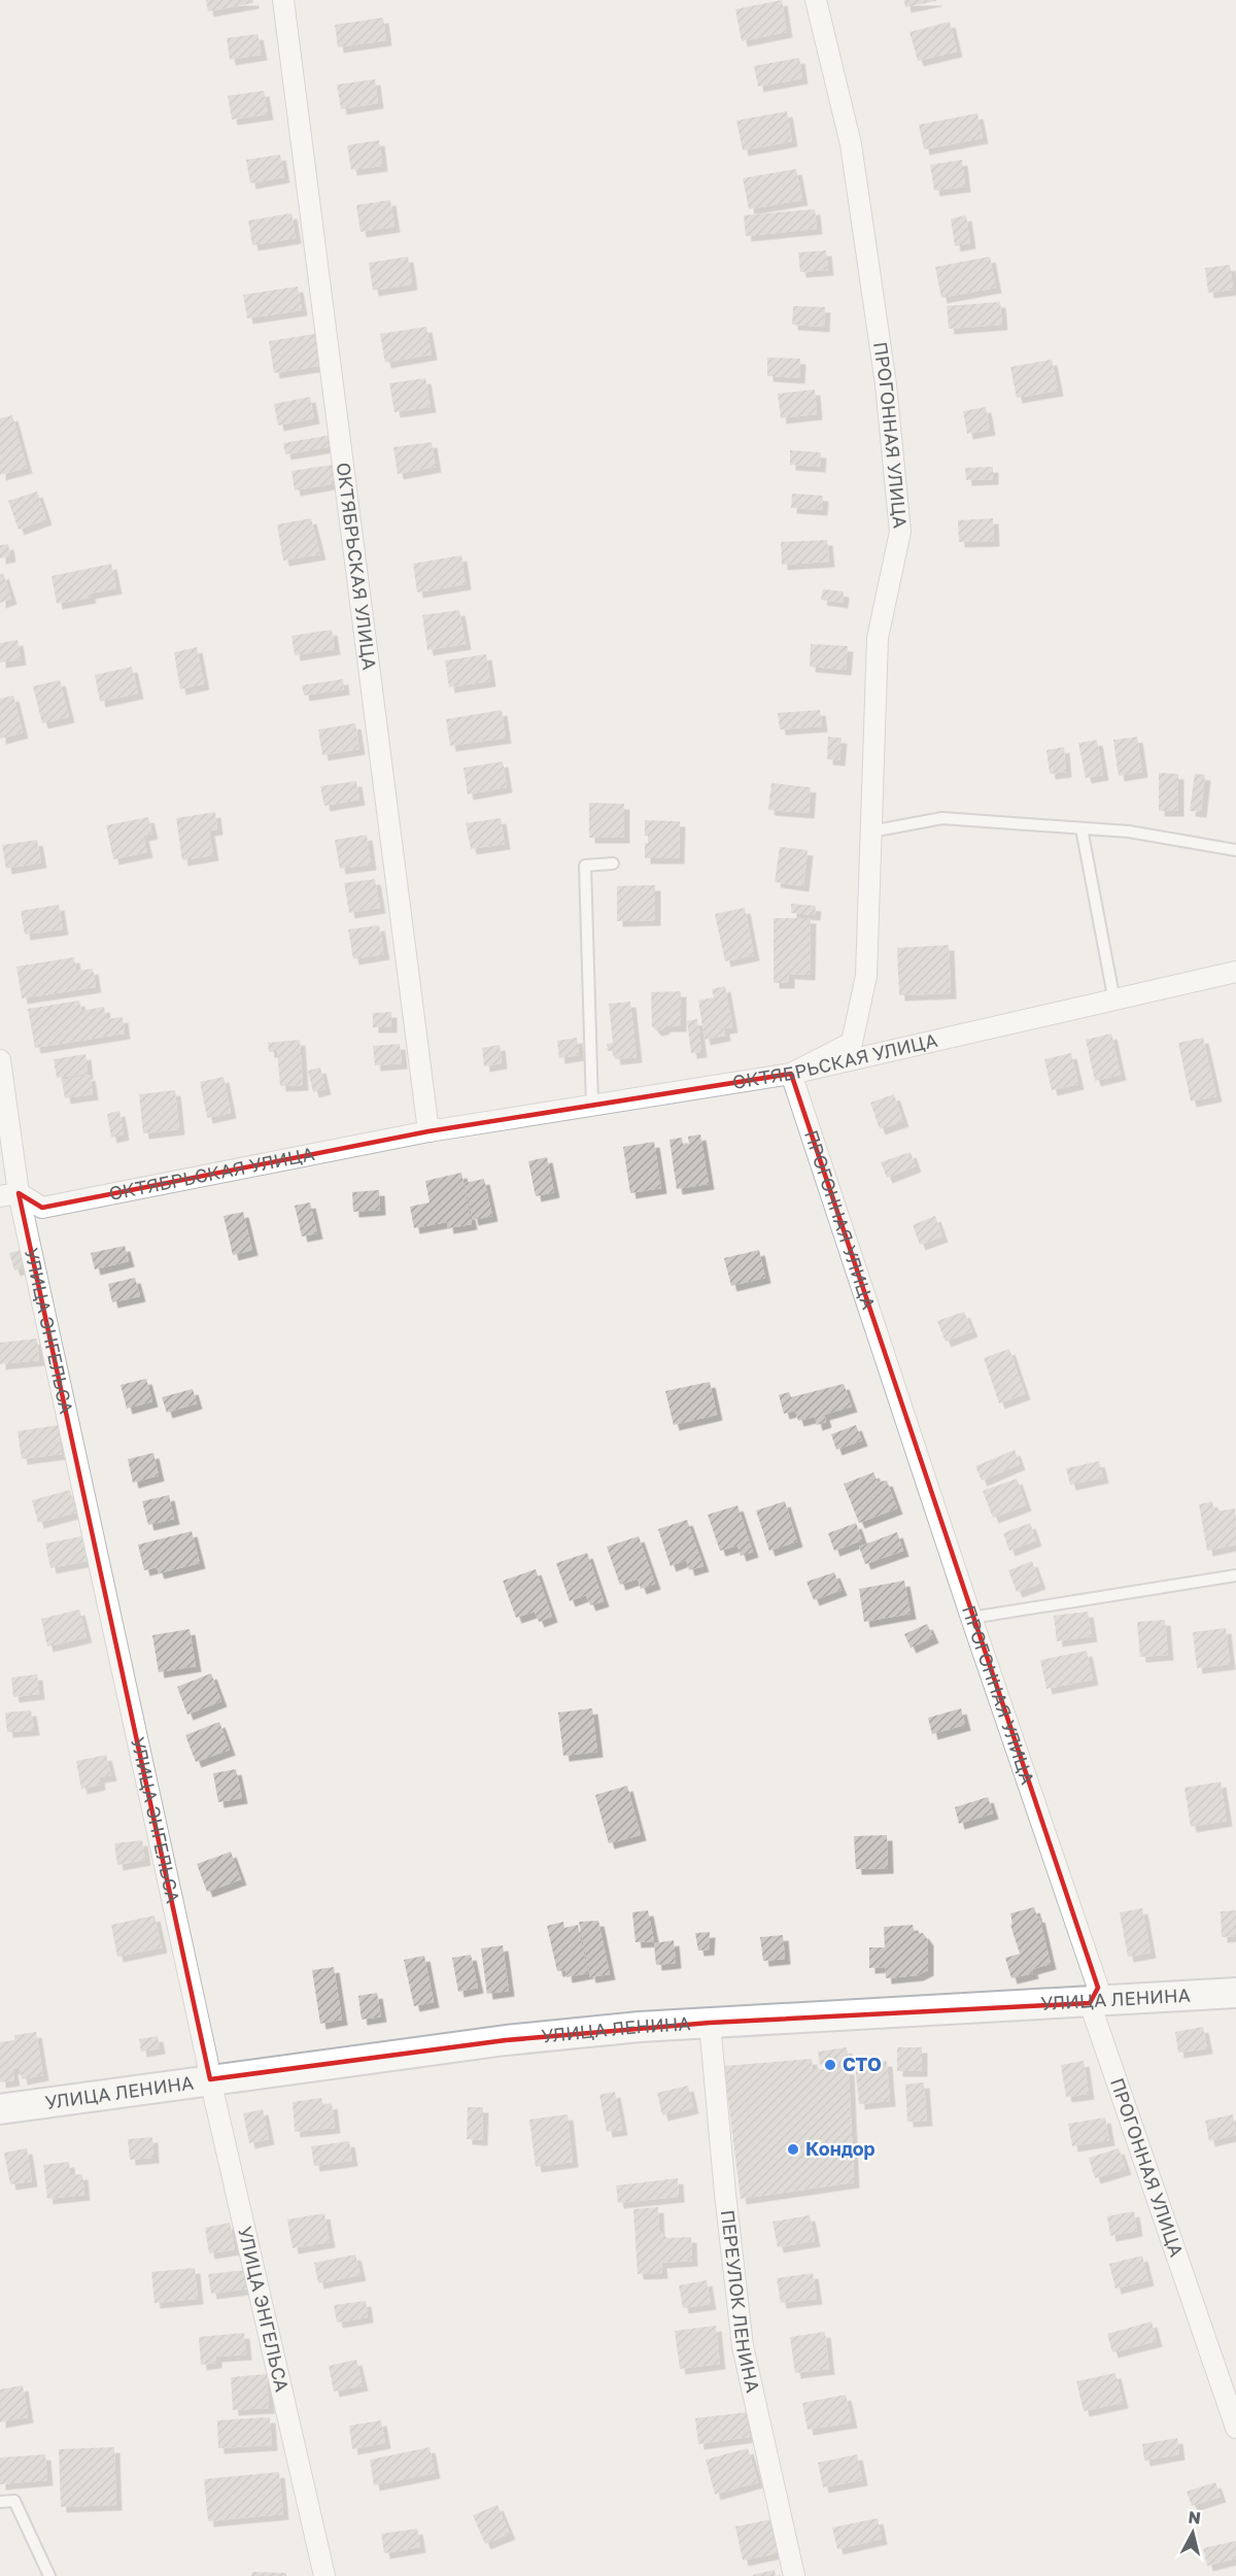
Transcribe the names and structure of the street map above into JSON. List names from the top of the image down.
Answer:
{
  "streets": {
    "street": [
      "ПРОГОННАЯ УЛИЦА",
      "ОКТЯБРЬСКАЯ УЛИЦА",
      "УЛИЦА ЭНГЕЛЬСА",
      "УЛИЦА ЛЕНИНА",
      "ПЕРЕУЛОК ЛЕНИНА"
    ]
  },
  "crossings": [
    ["ПРОГОННАЯ УЛИЦА", "ОКТЯБРЬСКАЯ УЛИЦА"],
    ["ПРОГОННАЯ УЛИЦА", "УЛИЦА ЛЕНИНА"],
    ["ОКТЯБРЬСКАЯ УЛИЦА", "УЛИЦА ЭНГЕЛЬСА"],
    ["УЛИЦА ЭНГЕЛЬСА", "УЛИЦА ЛЕНИНА"],
    ["УЛИЦА ЛЕНИНА", "ПЕРЕУЛОК ЛЕНИНА"]
  ],
  "places": ["СТО", "Кондор"],
  "north": "top"
}
